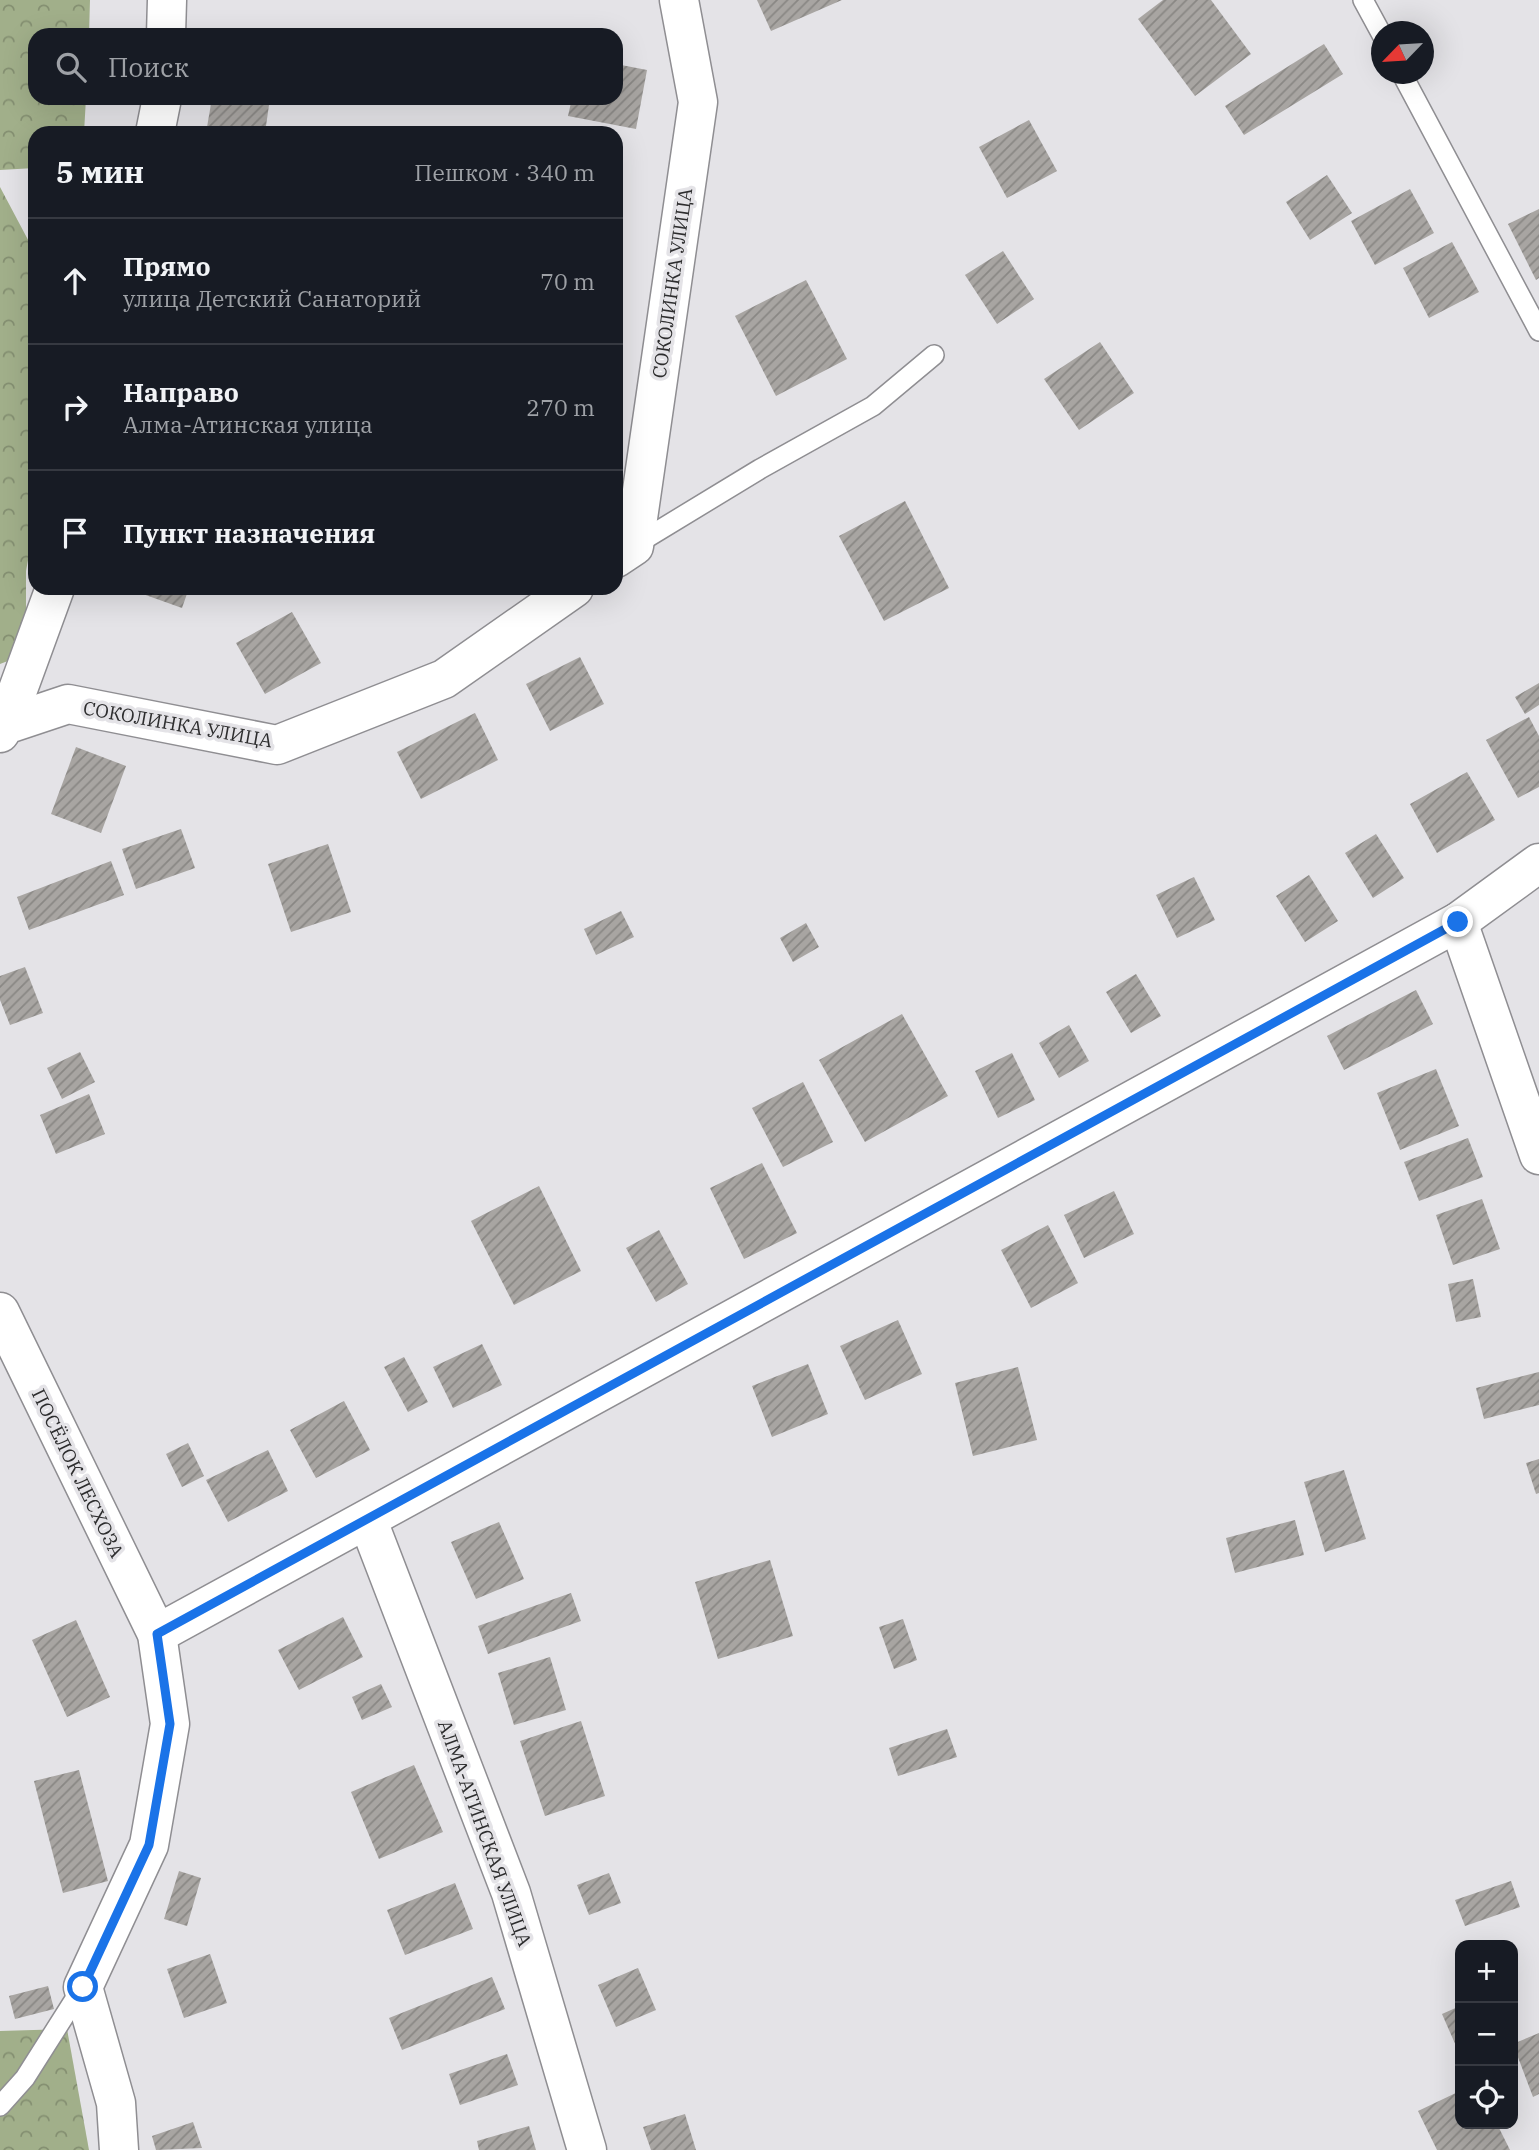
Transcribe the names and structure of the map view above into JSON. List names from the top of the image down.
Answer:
{
  "streets": {
    "street": ["СОКОЛИНКА УЛИЦА", "ПОСЁЛОК ЛЕСХОЗА", "АЛМА-АТИНСКАЯ УЛИЦА"]
  },
  "north": "bottom left",
  "page": {
    "search": "Поиск",
    "heading": ["5 мин", "Пешком · 340 m"],
    "list": [
      ["Прямо", "улица Детский Санаторий", "70 m"],
      ["Направо", "Алма-Атинская улица", "270 m"],
      "Пункт назначения"
    ],
    "map_buttons": ["+", "−"]
  }
}
